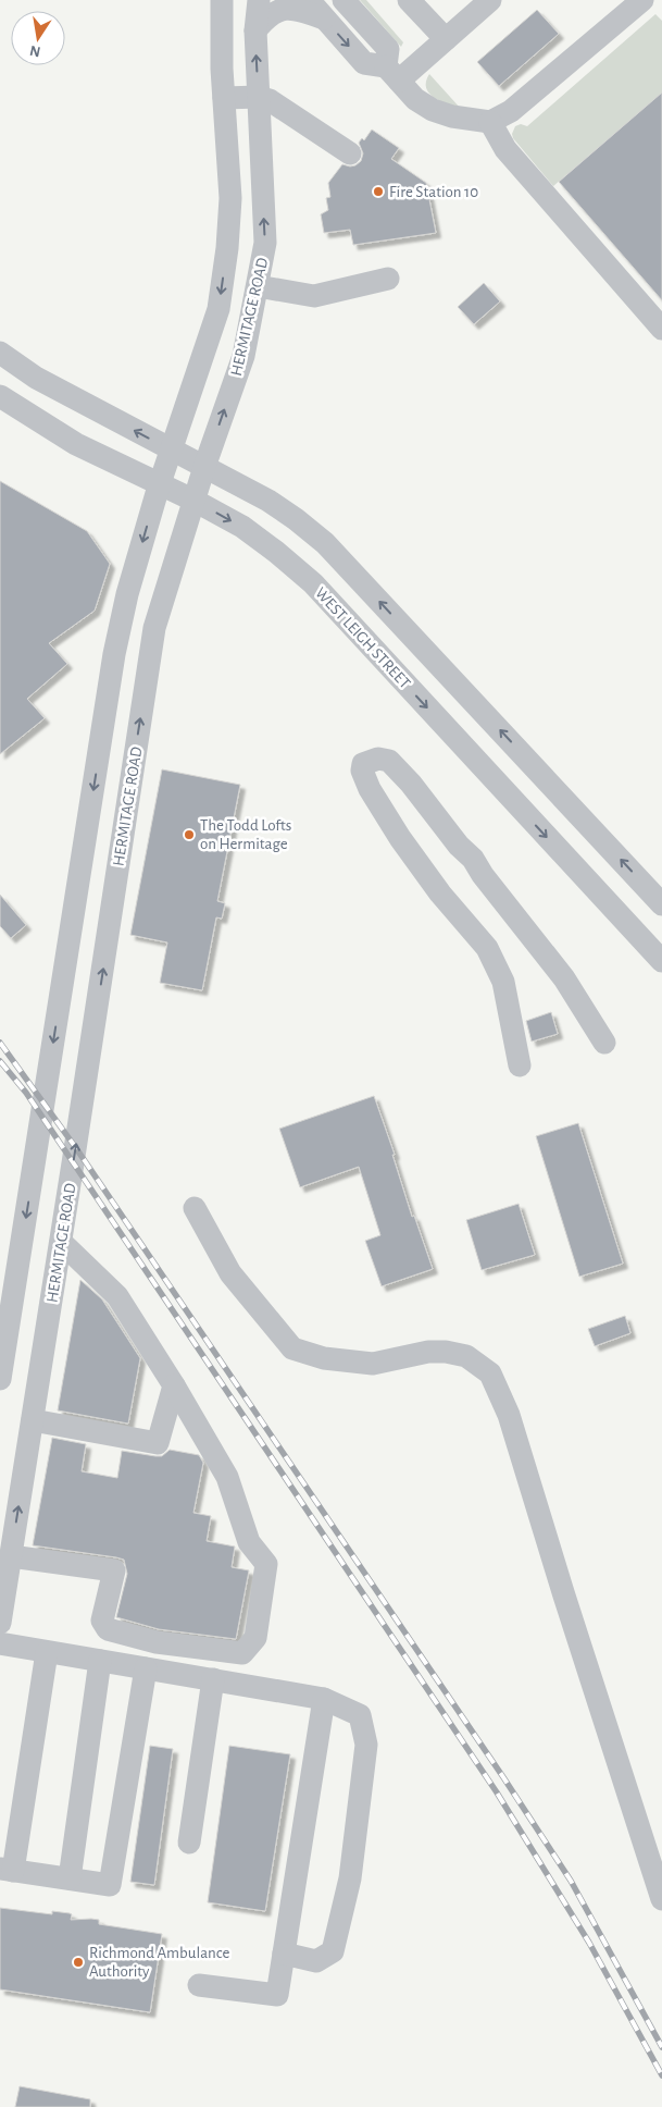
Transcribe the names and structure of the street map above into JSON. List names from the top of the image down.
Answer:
{
  "streets": {
    "street": ["HERMITAGE ROAD", "WEST LEIGH STREET"]
  },
  "crossings": [
    ["HERMITAGE ROAD", "WEST LEIGH STREET"]
  ],
  "places": ["Fire Station 10", "The Todd Lofts on Hermitage", "Richmond Ambulance Authority"],
  "north": "bottom"
}
